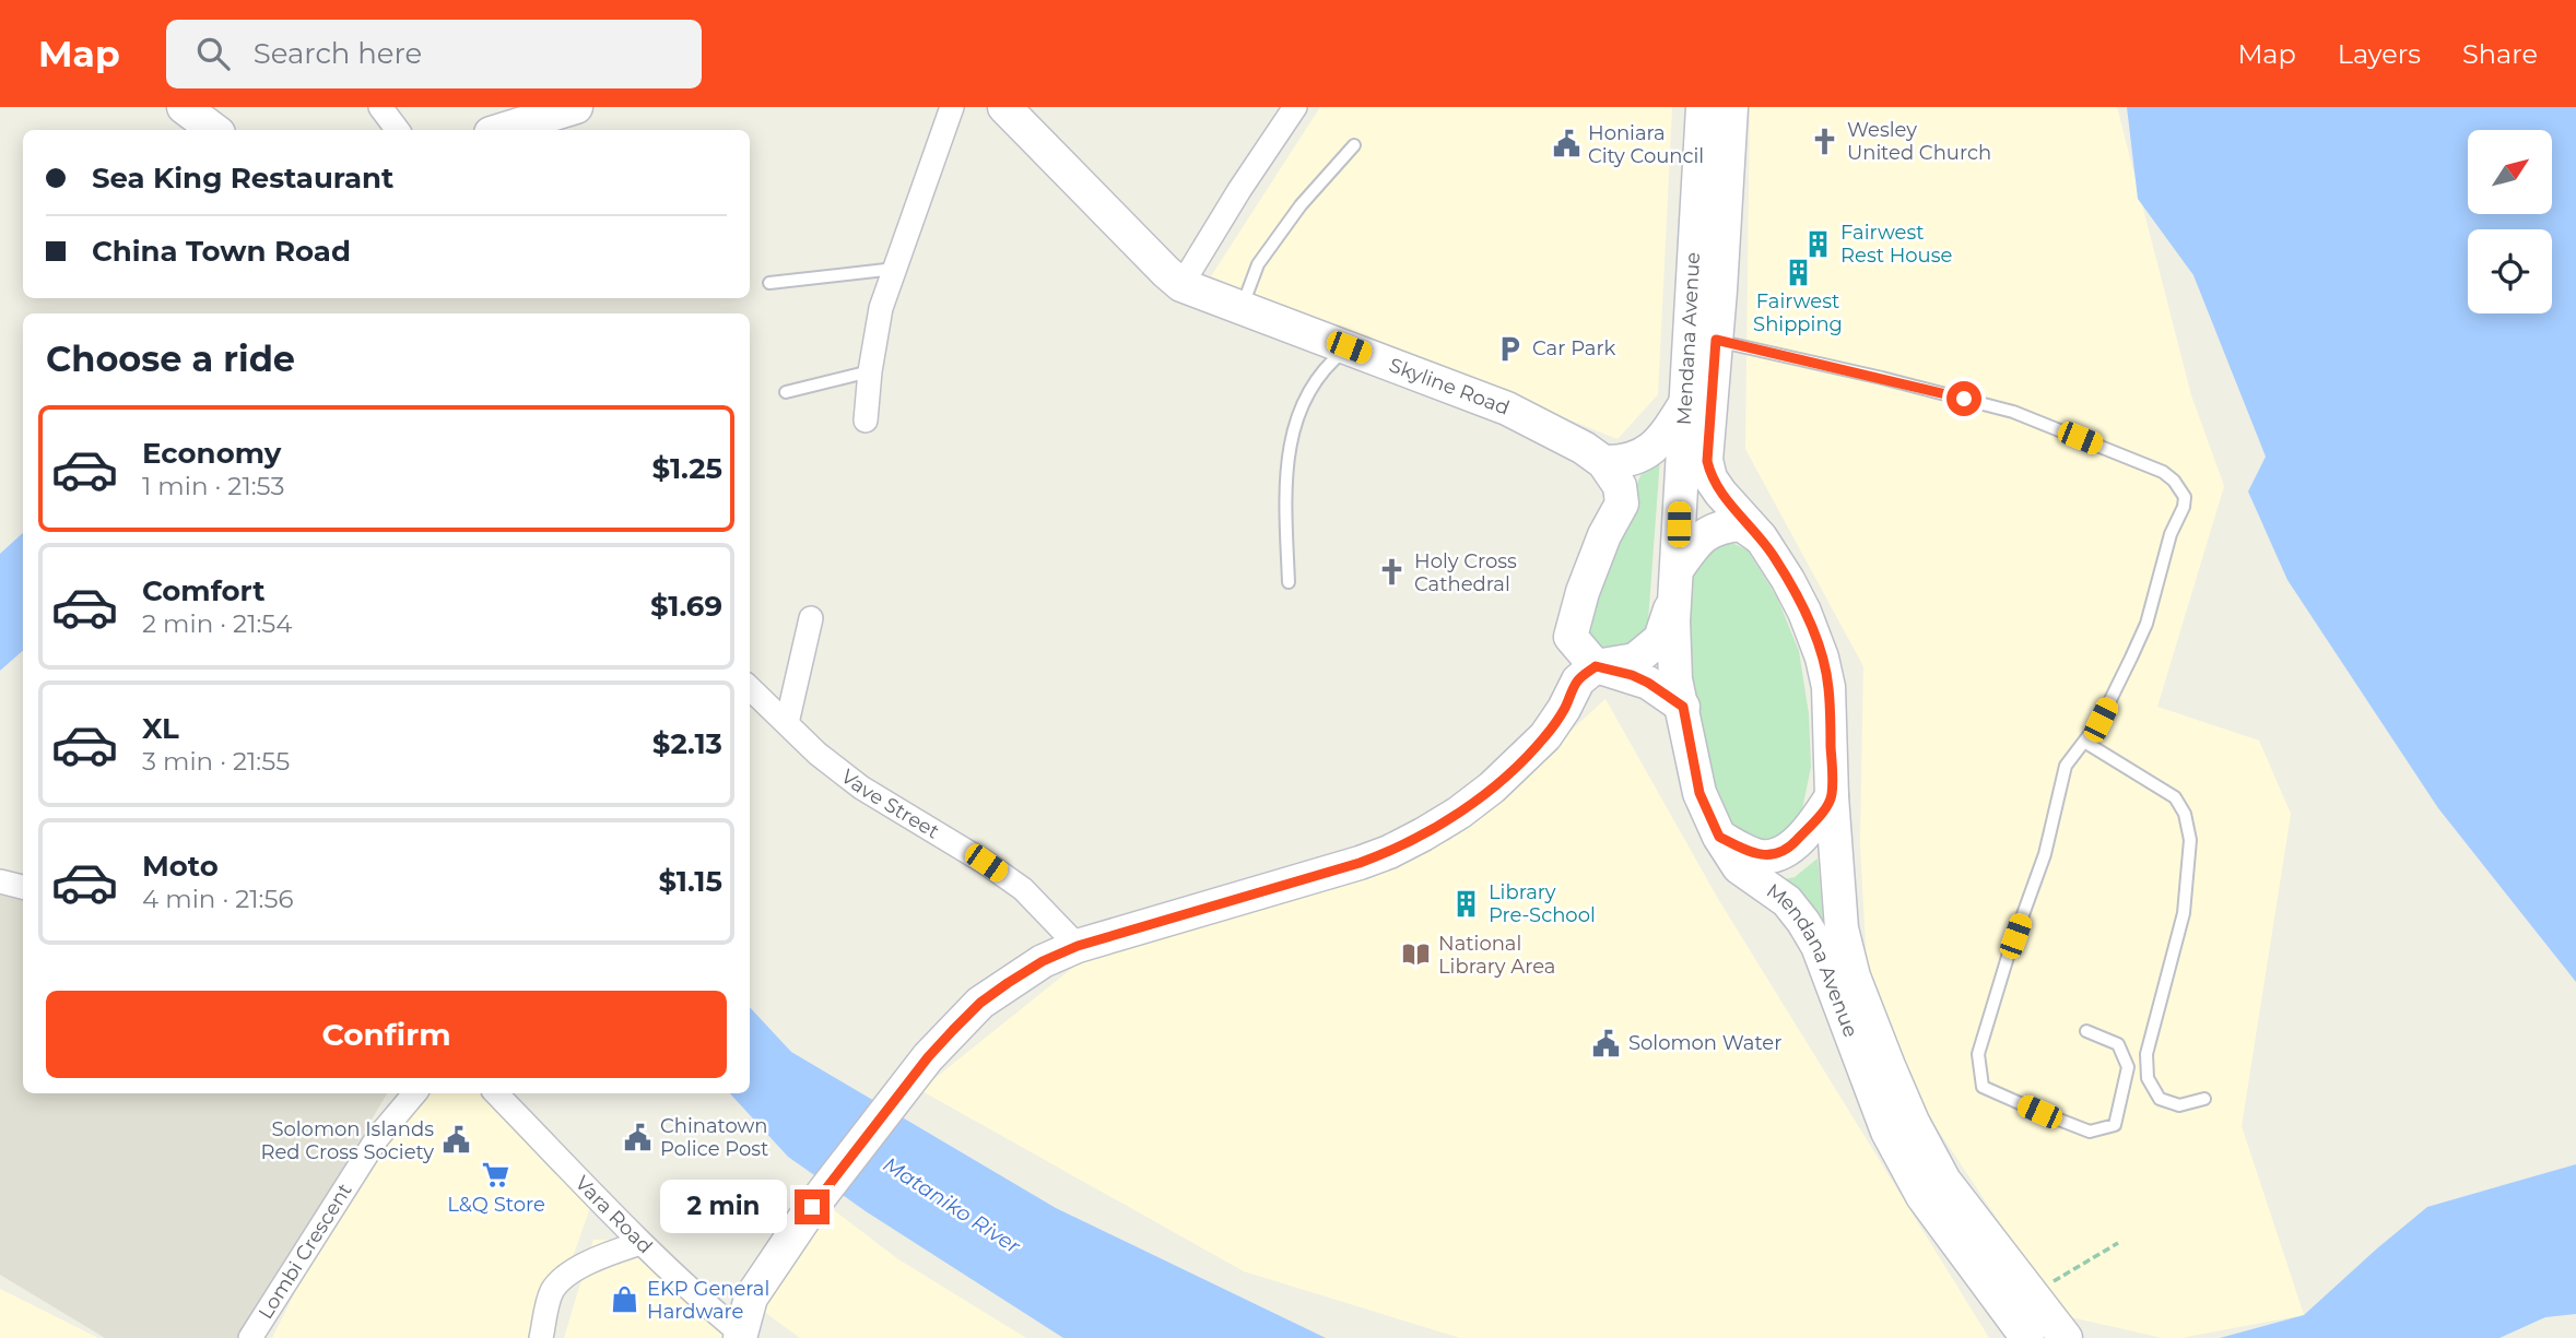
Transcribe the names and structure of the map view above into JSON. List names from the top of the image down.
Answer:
{
  "streets": {
    "main road": ["Mendana Avenue", "Skyline Road"],
    "street": ["Vave Street", "Vara Road", "Lombi Crescent"]
  },
  "water": ["Mataniko River"],
  "places": {
    "church": ["Wesley United Church", "Holy Cross Cathedral"],
    "public building": [
      "Honiara City Council",
      "Solomon Water",
      "Chinatown Police Post",
      "Solomon Islands Red Cross Society"
    ],
    "building": ["Fairwest Rest House", "Fairwest Shipping", "Library Pre-School"],
    "parking": ["Car Park"],
    "library": ["National Library Area"],
    "supermarket": ["L&Q Store"],
    "shop": ["EKP General Hardware"]
  },
  "north": "top right",
  "page": {
    "header": "Map",
    "search": "Search here",
    "nav": ["Map", "Layers", "Share"],
    "banner": ["Sea King Restaurant", "China Town Road"],
    "heading": "Choose a ride",
    "list": [
      {
        "name": "Economy",
        "note": "1 min · 21:53",
        "value": "$1.25"
      },
      {
        "name": "Comfort",
        "note": "2 min · 21:54",
        "value": "$1.69"
      },
      {
        "name": "XL",
        "note": "3 min · 21:55",
        "value": "$2.13"
      },
      {
        "name": "Moto",
        "note": "4 min · 21:56",
        "value": "$1.15"
      }
    ],
    "buttons": "Confirm",
    "bubble": "2 min"
  }
}
